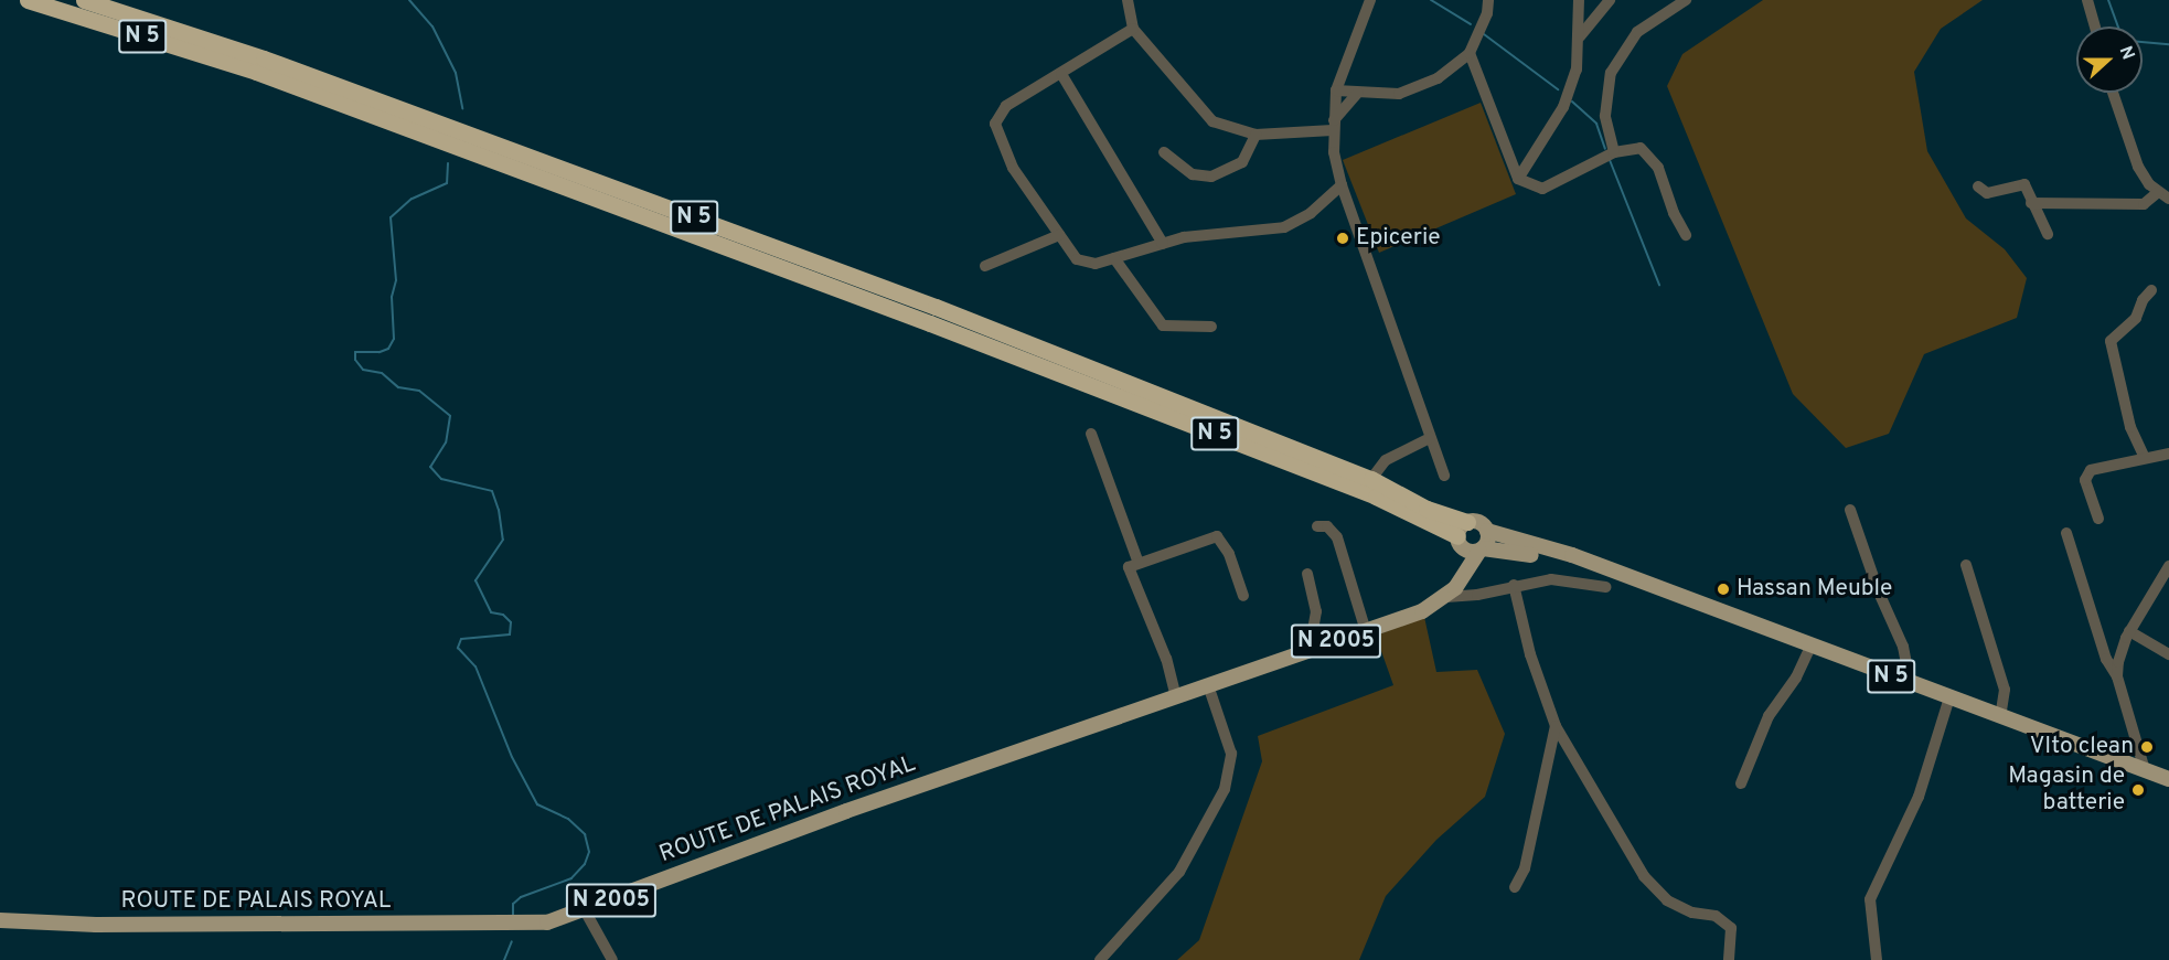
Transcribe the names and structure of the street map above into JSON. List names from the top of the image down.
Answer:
{
  "streets": {
    "highway": ["N 5"],
    "main road": ["N 2005", "ROUTE DE PALAIS ROYAL"]
  },
  "crossings": [
    ["N 5", "ROUTE DE PALAIS ROYAL"]
  ],
  "places": [
    "Epicerie",
    "Hassan Meuble",
    "VIto clean",
    "Magasin de batterie"
  ],
  "north": "right"
}
